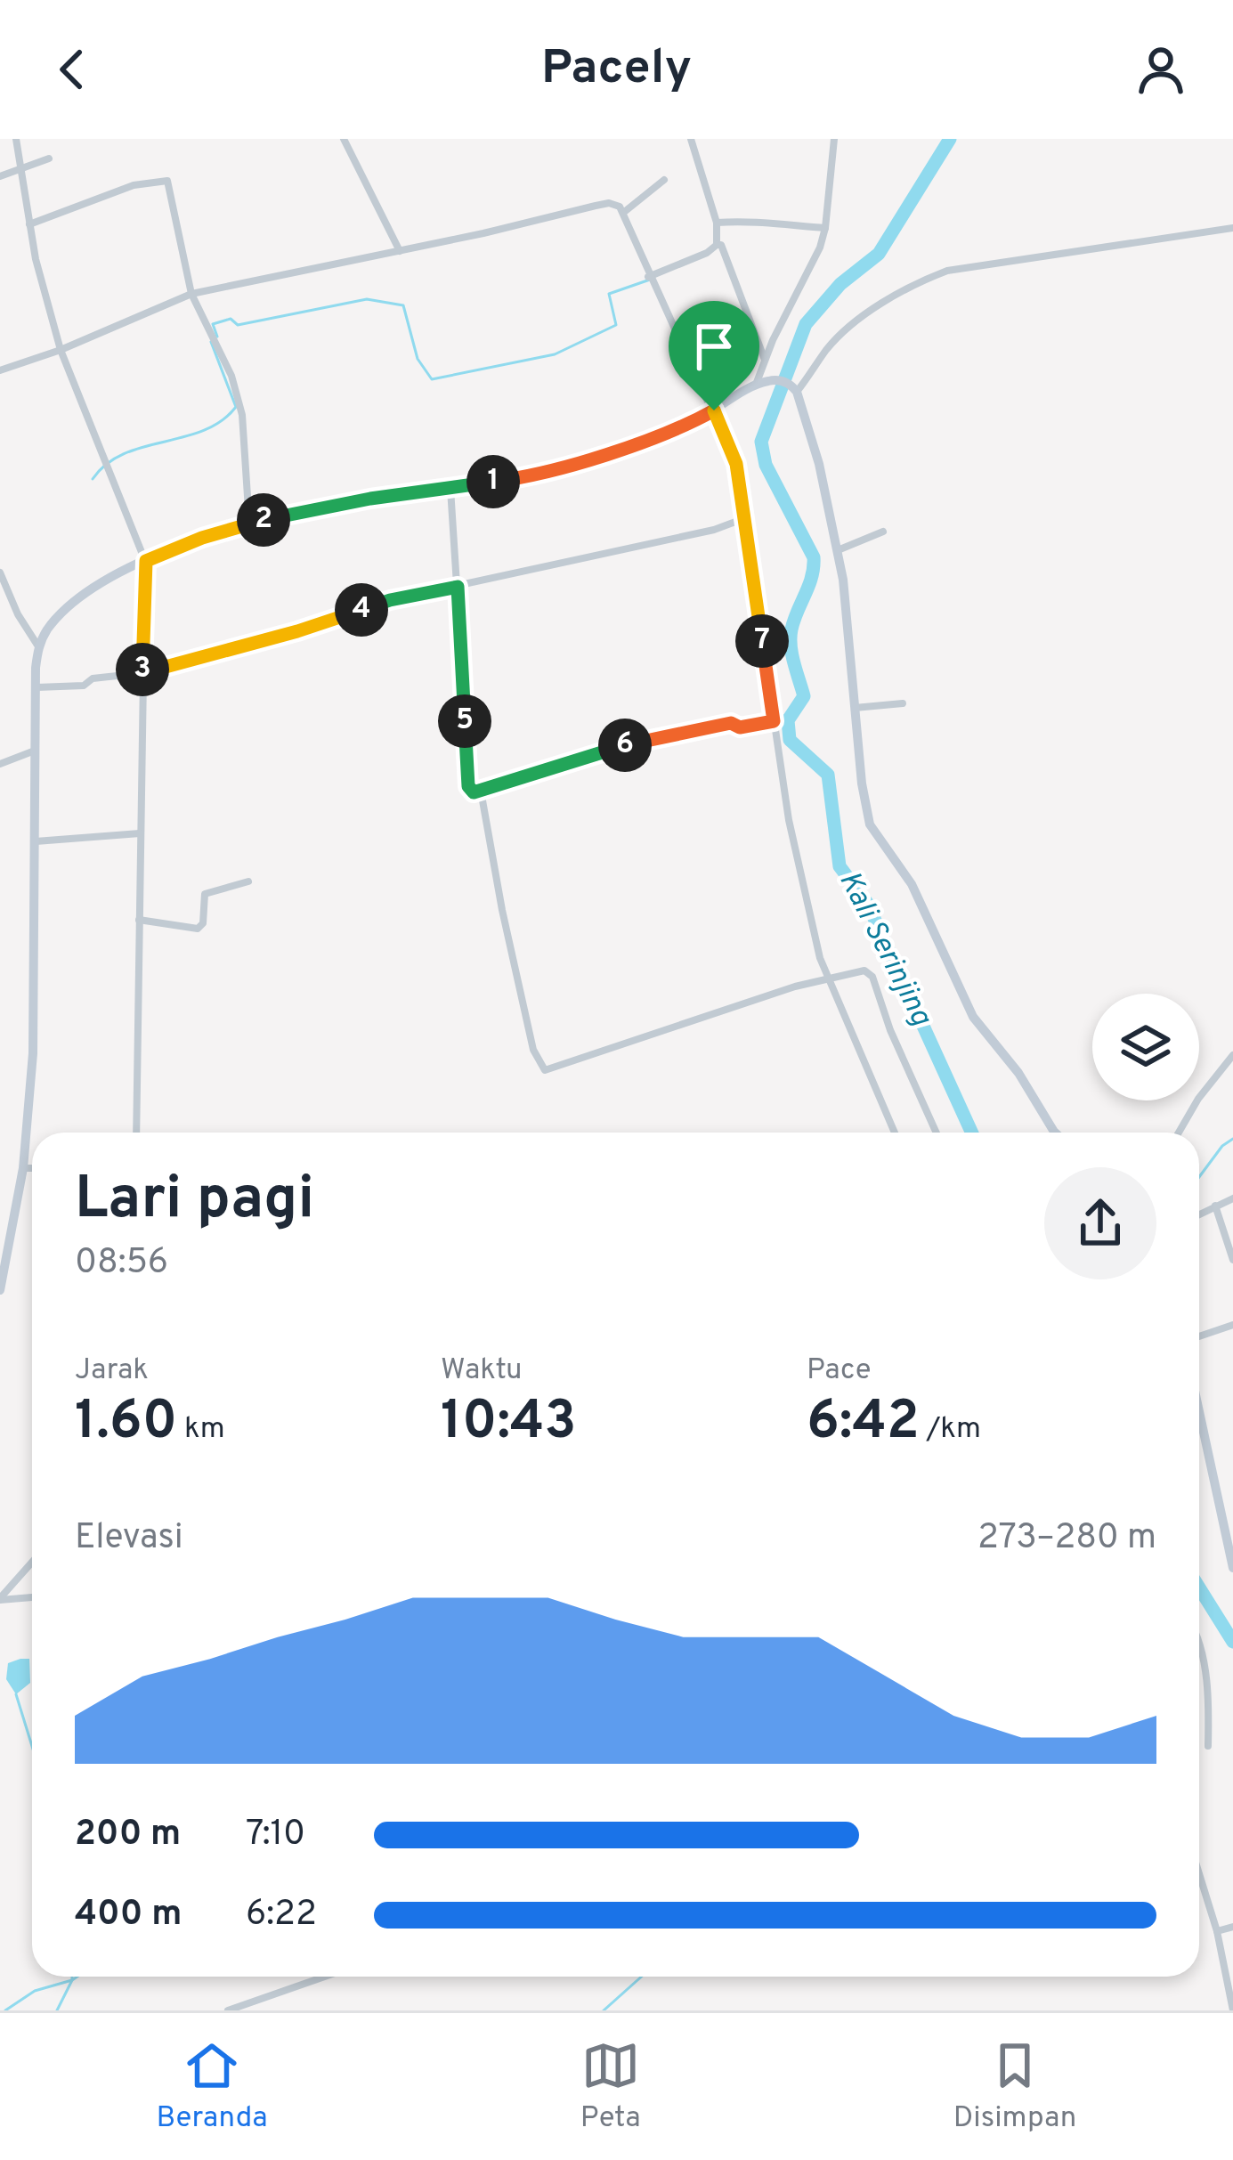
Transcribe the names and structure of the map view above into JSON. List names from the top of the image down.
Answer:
{
  "water": ["Kali Serinjing"],
  "page": {
    "header": "Pacely",
    "pins": [
      "1",
      "2",
      "4",
      "7",
      "3",
      "5",
      "6"
    ],
    "heading": ["Lari pagi", "08:56"],
    "stats": [
      ["Jarak", "1.60 km"],
      ["Waktu", "10:43"],
      ["Pace", "6:42 /km"]
    ],
    "chart": ["Elevasi", "273–280 m"],
    "list": [
      {
        "name": "200 m",
        "note": "7:10"
      },
      {
        "name": "400 m",
        "note": "6:22"
      }
    ],
    "tabs": ["Beranda", "Peta", "Disimpan"]
  }
}
